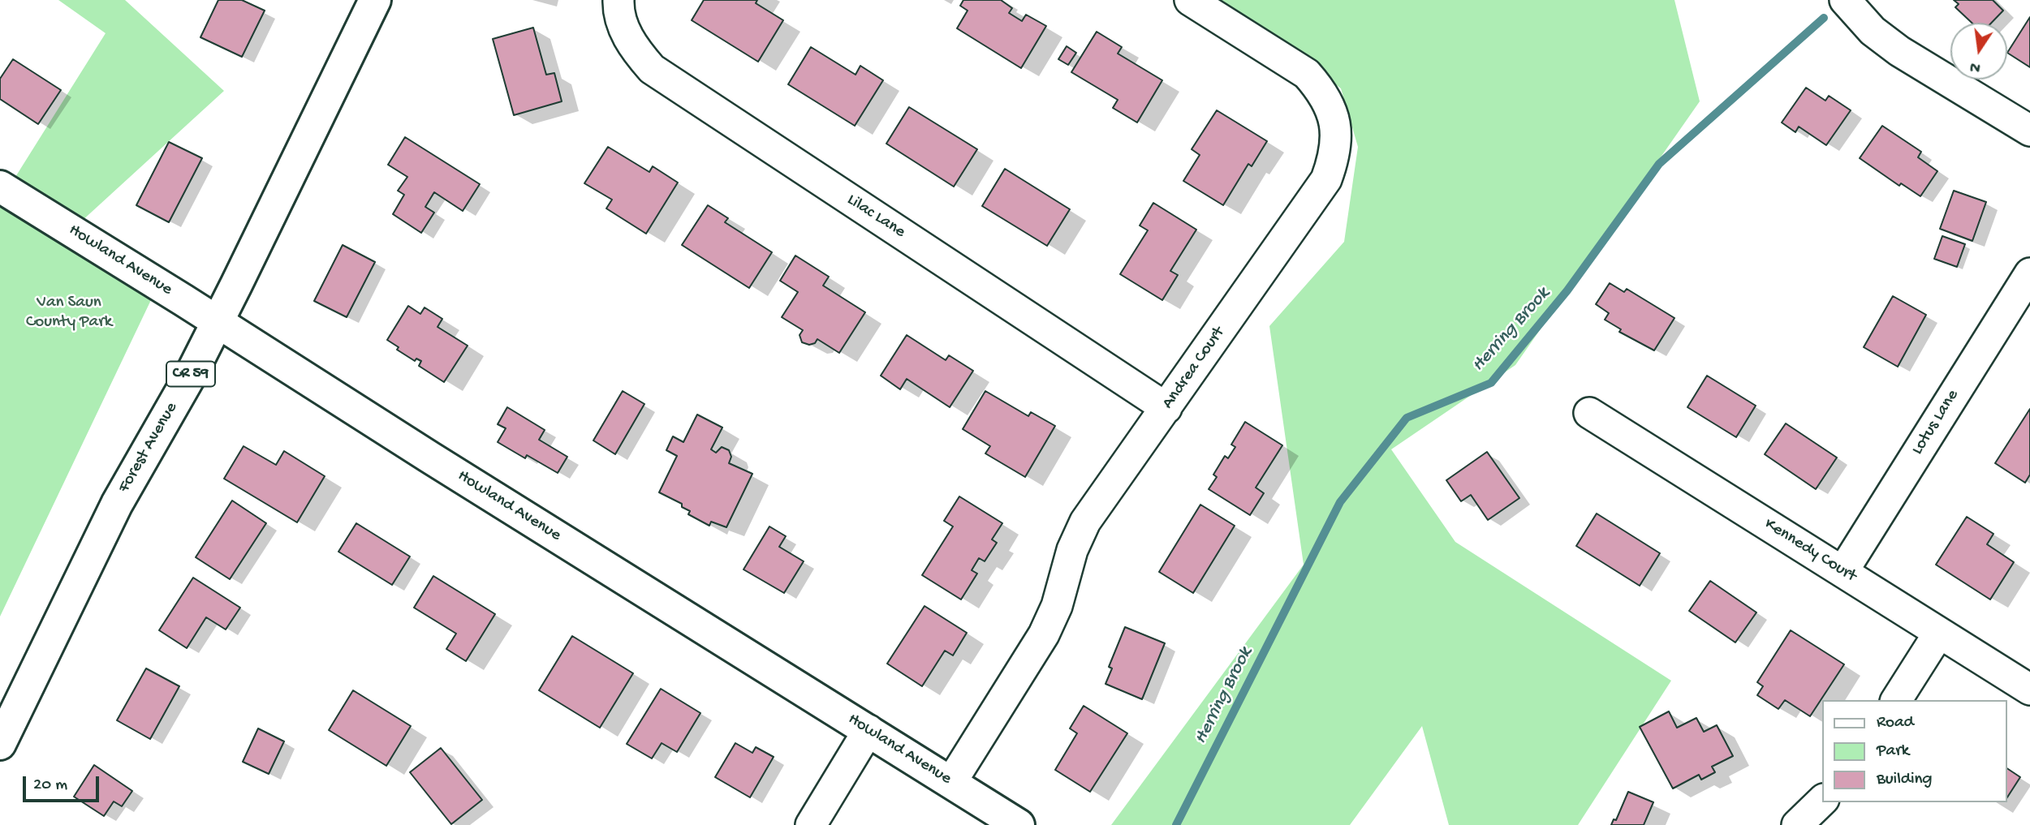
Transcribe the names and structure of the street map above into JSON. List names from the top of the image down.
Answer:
{
  "streets": {
    "street": [
      "Lilac Lane",
      "Howland Avenue",
      "Andrea Court",
      "CR 59",
      "Lotus Lane",
      "Forest Avenue",
      "Kennedy Court"
    ]
  },
  "crossings": [
    ["Lilac Lane", "Andrea Court"],
    ["Howland Avenue", "Andrea Court"],
    ["Howland Avenue", "Forest Avenue"],
    ["Lotus Lane", "Kennedy Court"]
  ],
  "water": ["Herring Brook"],
  "parks": ["Van Saun County Park"],
  "legend": ["Road", "Park", "Building"],
  "scale_bar": "20 m",
  "north": "bottom"
}
